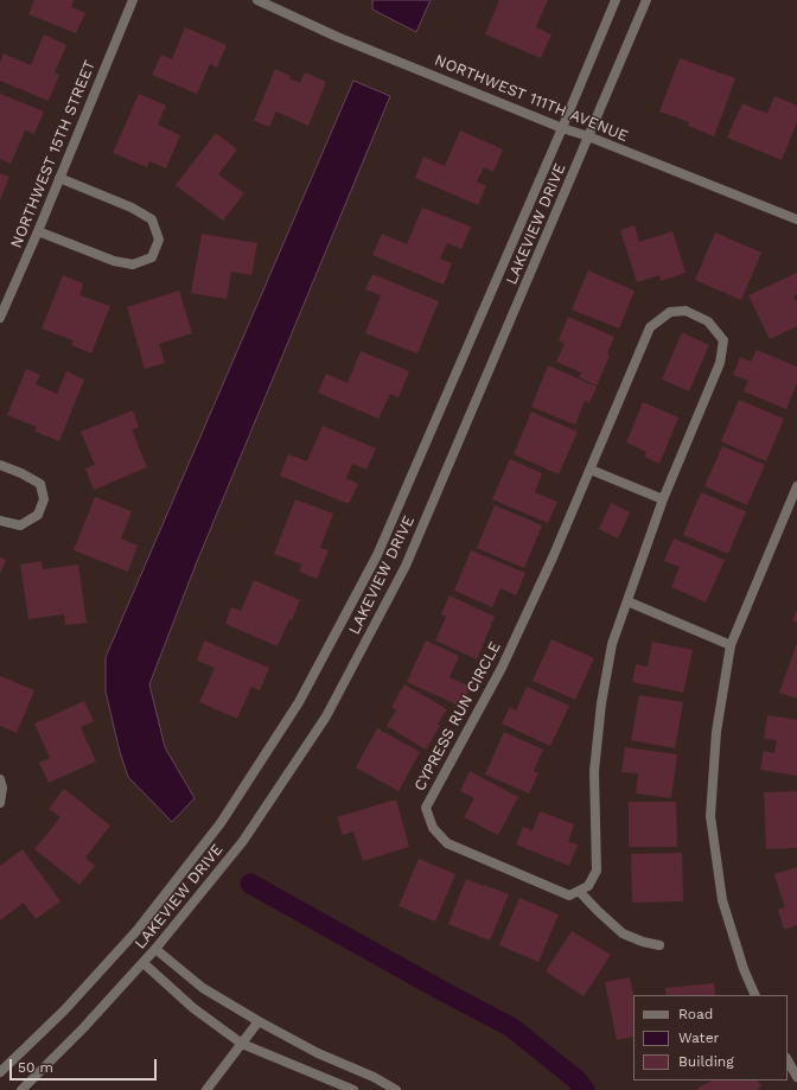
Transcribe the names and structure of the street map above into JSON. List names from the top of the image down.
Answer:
{
  "streets": {
    "street": [
      "NORTHWEST 111TH AVENUE",
      "NORTHWEST 15TH STREET",
      "LAKEVIEW DRIVE",
      "CYPRESS RUN CIRCLE"
    ]
  },
  "crossings": [
    ["NORTHWEST 111TH AVENUE", "LAKEVIEW DRIVE"]
  ],
  "legend": ["Road", "Water", "Building"],
  "scale_bar": "50 m"
}
